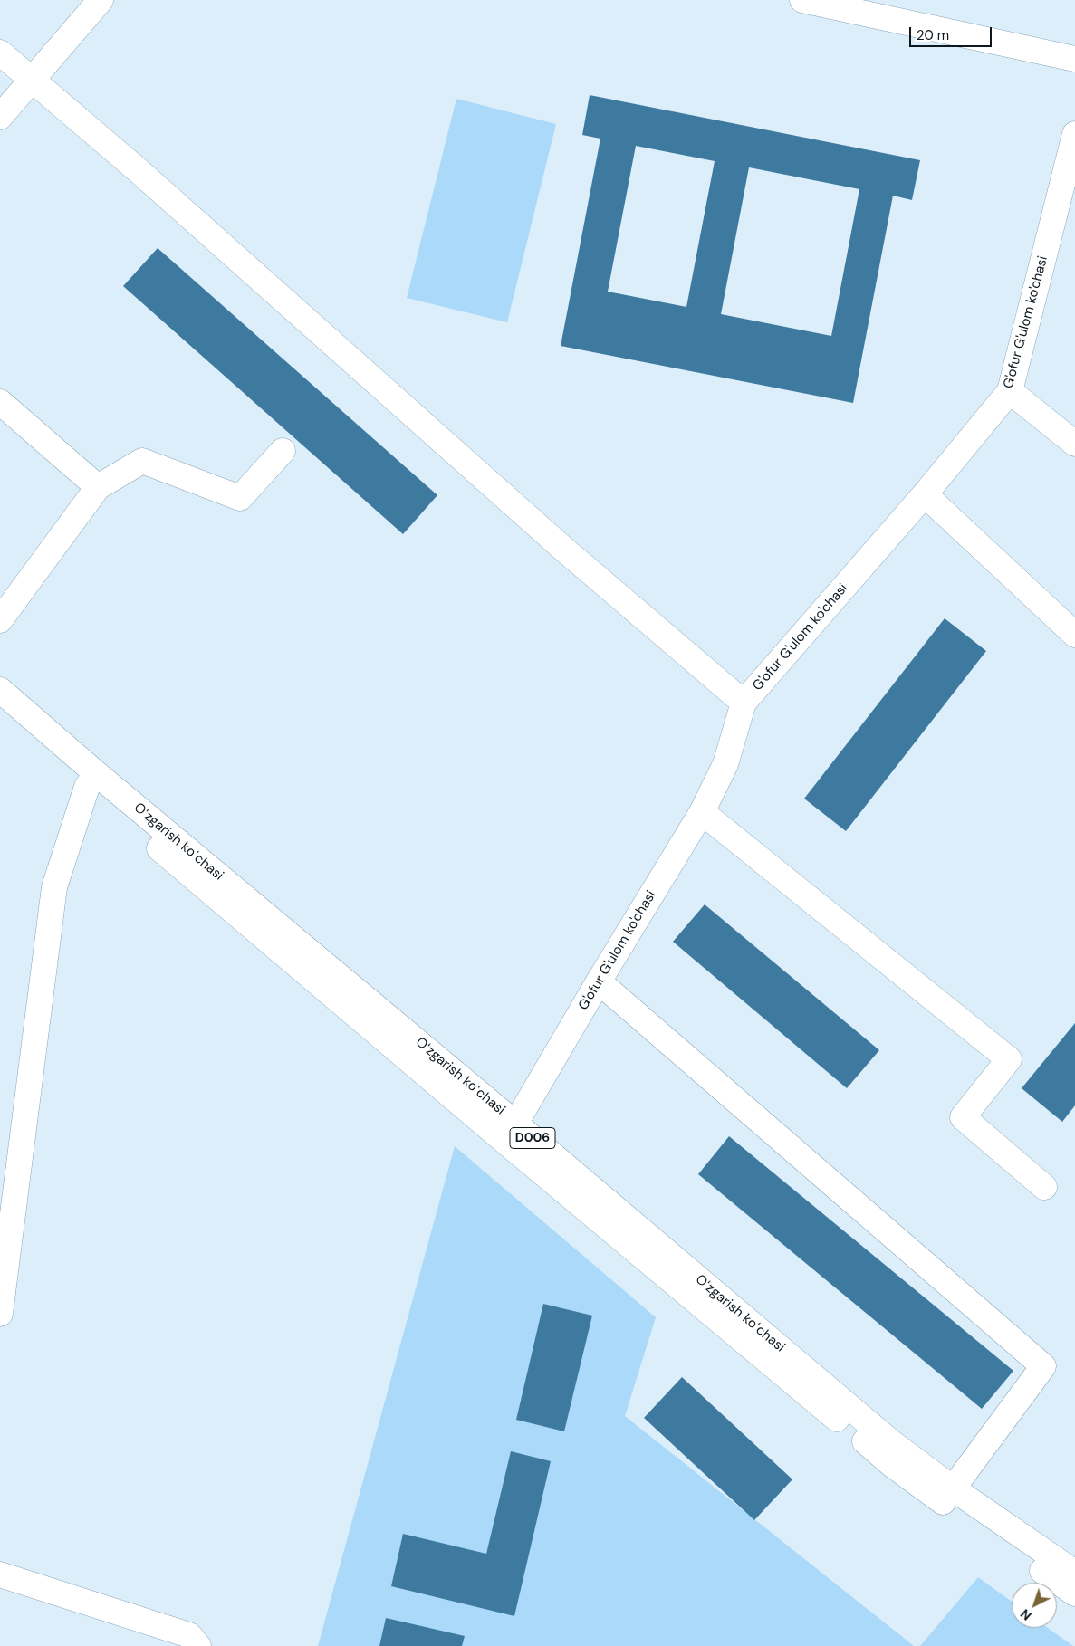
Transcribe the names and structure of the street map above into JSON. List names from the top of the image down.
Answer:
{
  "streets": {
    "street": ["G'ofur G'ulom ko'chasi", "Oʻzgarish koʻchasi", "D006"]
  },
  "crossings": [
    ["G'ofur G'ulom ko'chasi", "Oʻzgarish koʻchasi"]
  ],
  "scale_bar": "20 m",
  "north": "bottom left"
}
